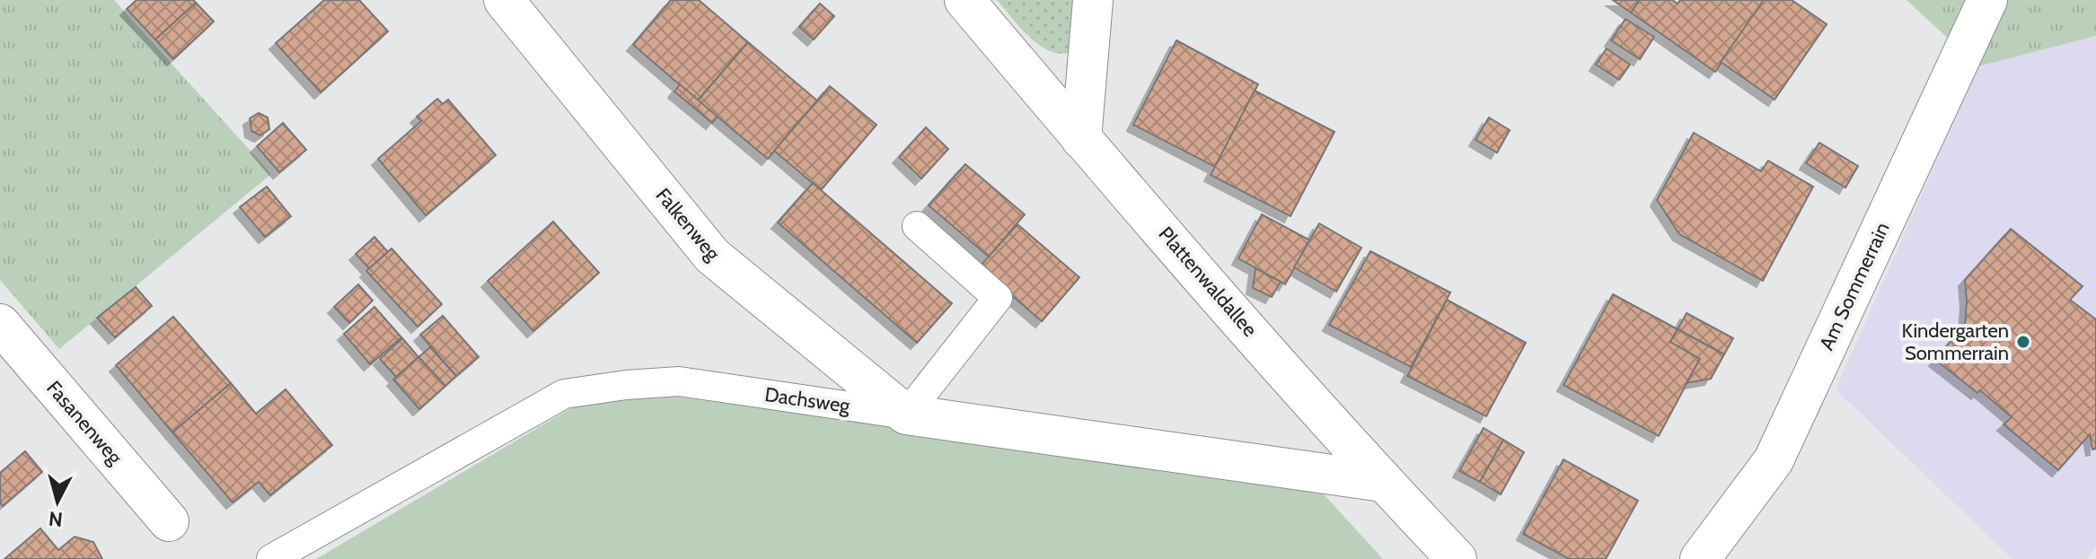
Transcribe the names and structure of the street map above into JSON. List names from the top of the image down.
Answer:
{
  "streets": {
    "street": [
      "Falkenweg",
      "Plattenwaldallee",
      "Am Sommerrain",
      "Dachsweg",
      "Fasanenweg"
    ]
  },
  "crossings": [
    ["Falkenweg", "Dachsweg"],
    ["Plattenwaldallee", "Dachsweg"]
  ],
  "places": ["Kindergarten Sommerrain"],
  "north": "bottom"
}
